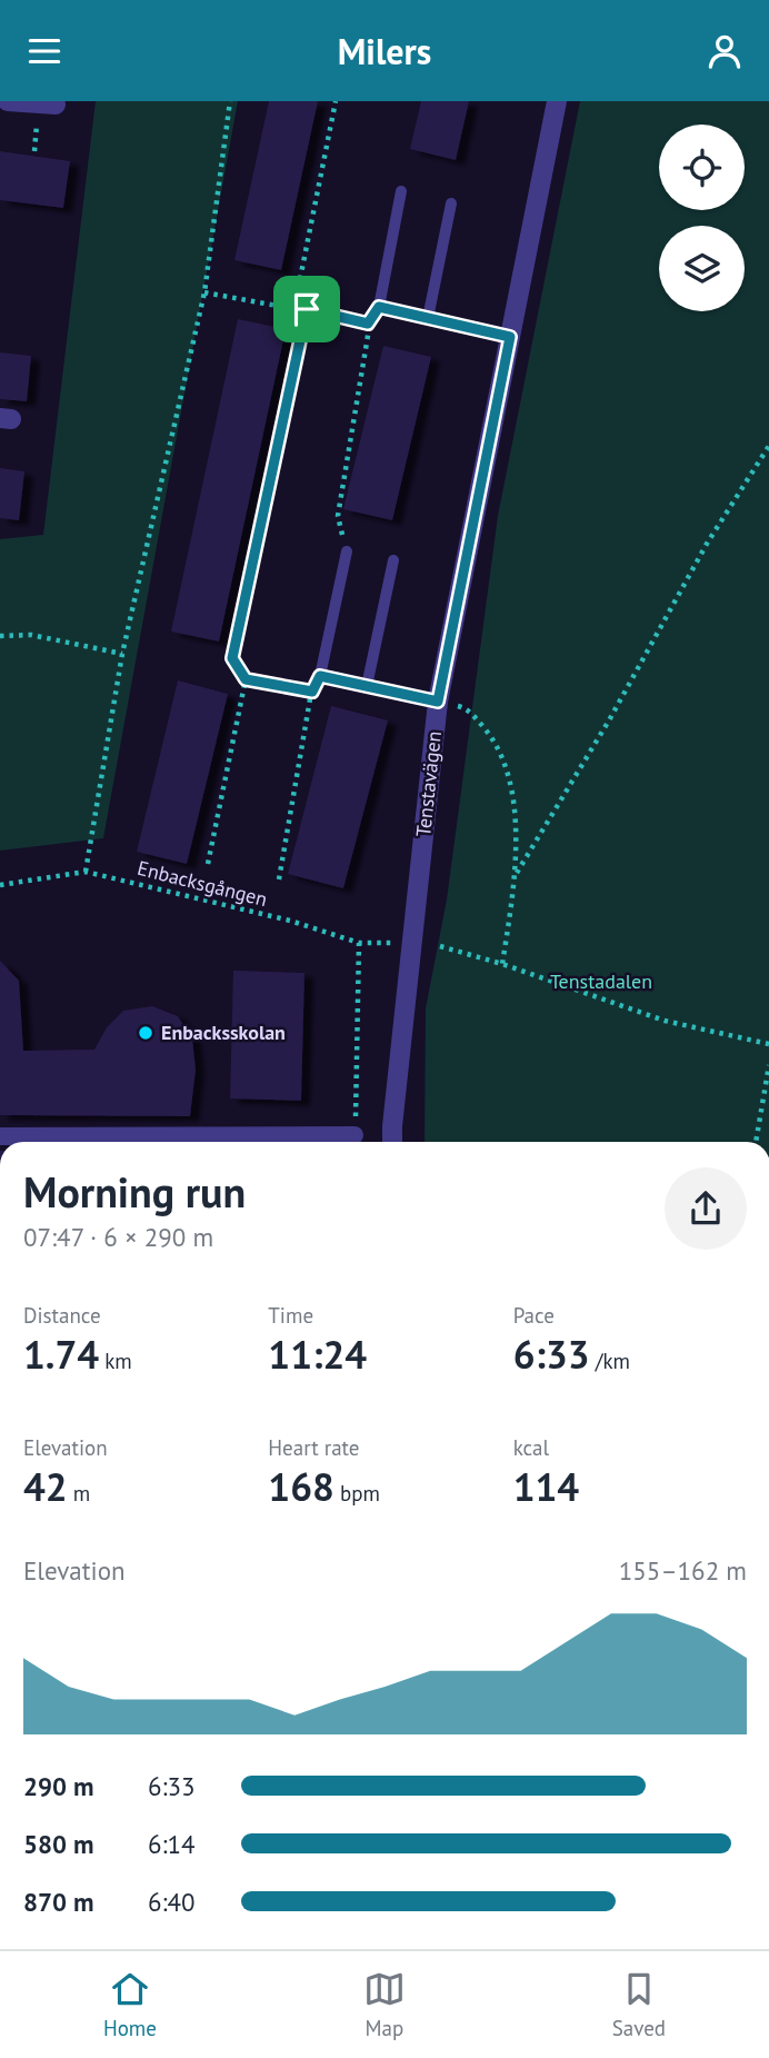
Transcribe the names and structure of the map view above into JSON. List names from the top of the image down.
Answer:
{
  "streets": {
    "street": ["Tenstavägen"],
    "path": ["Enbacksgången"]
  },
  "parks": ["Tenstadalen"],
  "places": ["Enbacksskolan"],
  "page": {
    "header": "Milers",
    "heading": ["Morning run", "07:47 · 6 × 290 m"],
    "stats": [
      ["Distance", "1.74 km"],
      ["Time", "11:24"],
      ["Pace", "6:33 /km"],
      ["Elevation", "42 m"],
      ["Heart rate", "168 bpm"],
      ["kcal", "114"]
    ],
    "chart": ["Elevation", "155–162 m"],
    "list": [
      {
        "name": "290 m",
        "note": "6:33"
      },
      {
        "name": "580 m",
        "note": "6:14"
      },
      {
        "name": "870 m",
        "note": "6:40"
      }
    ],
    "tabs": ["Home", "Map", "Saved"]
  }
}
